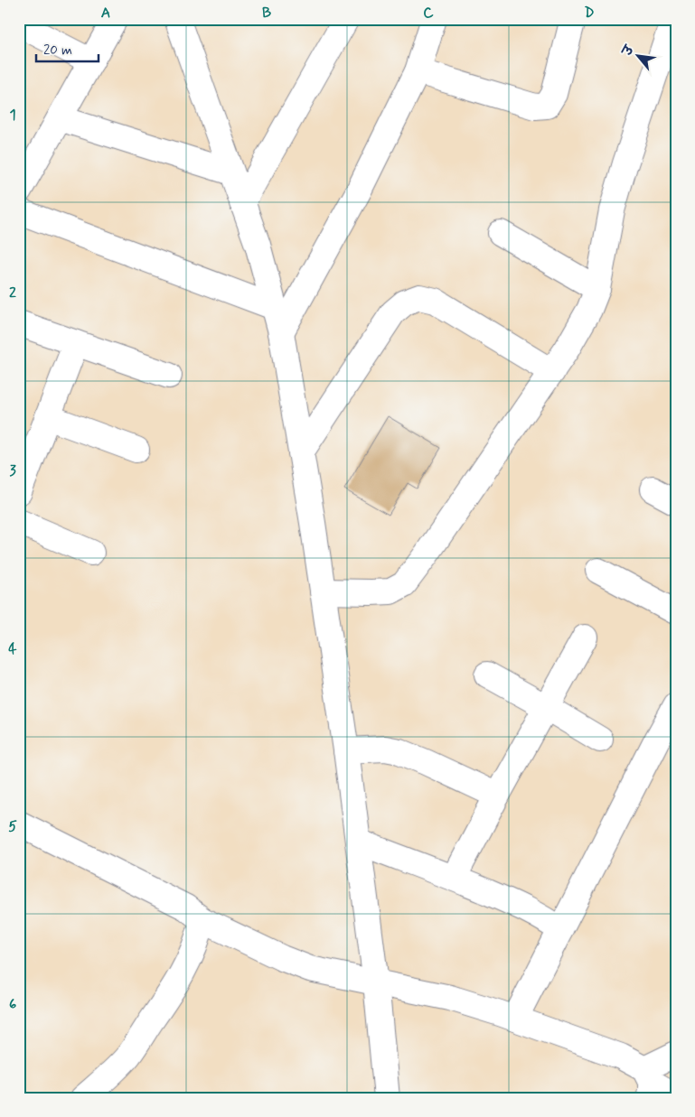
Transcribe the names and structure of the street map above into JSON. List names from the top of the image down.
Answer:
{
  "scale_bar": "20 m",
  "north": "top left",
  "grid": {
    "columns": [
      "A",
      "B",
      "C",
      "D"
    ],
    "rows": [
      "1",
      "2",
      "3",
      "4",
      "5",
      "6"
    ]
  }
}
